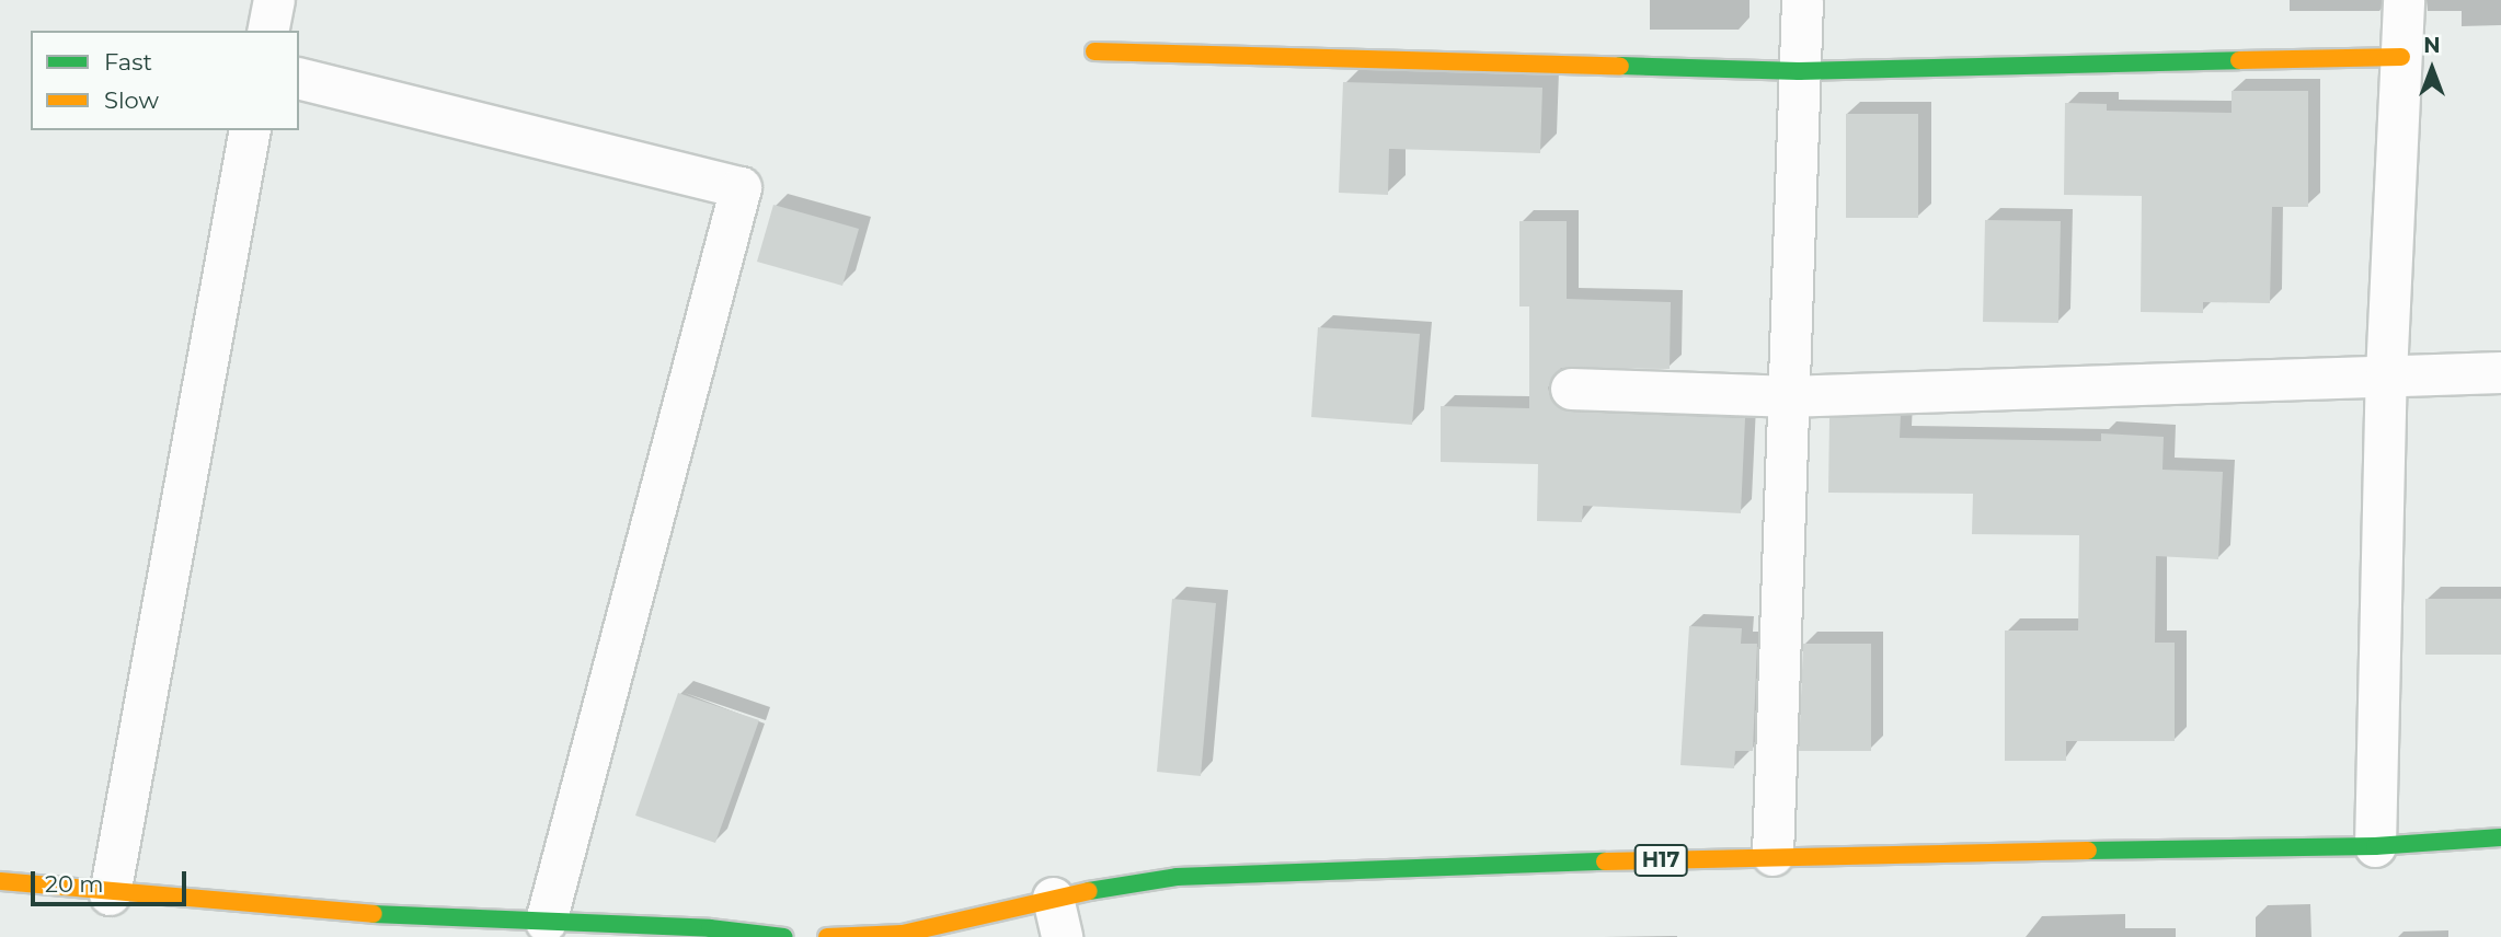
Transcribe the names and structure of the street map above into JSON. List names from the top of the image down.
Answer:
{
  "streets": {
    "main road": ["H17"]
  },
  "legend": ["Fast", "Slow"],
  "scale_bar": "20 m",
  "north": "top"
}
